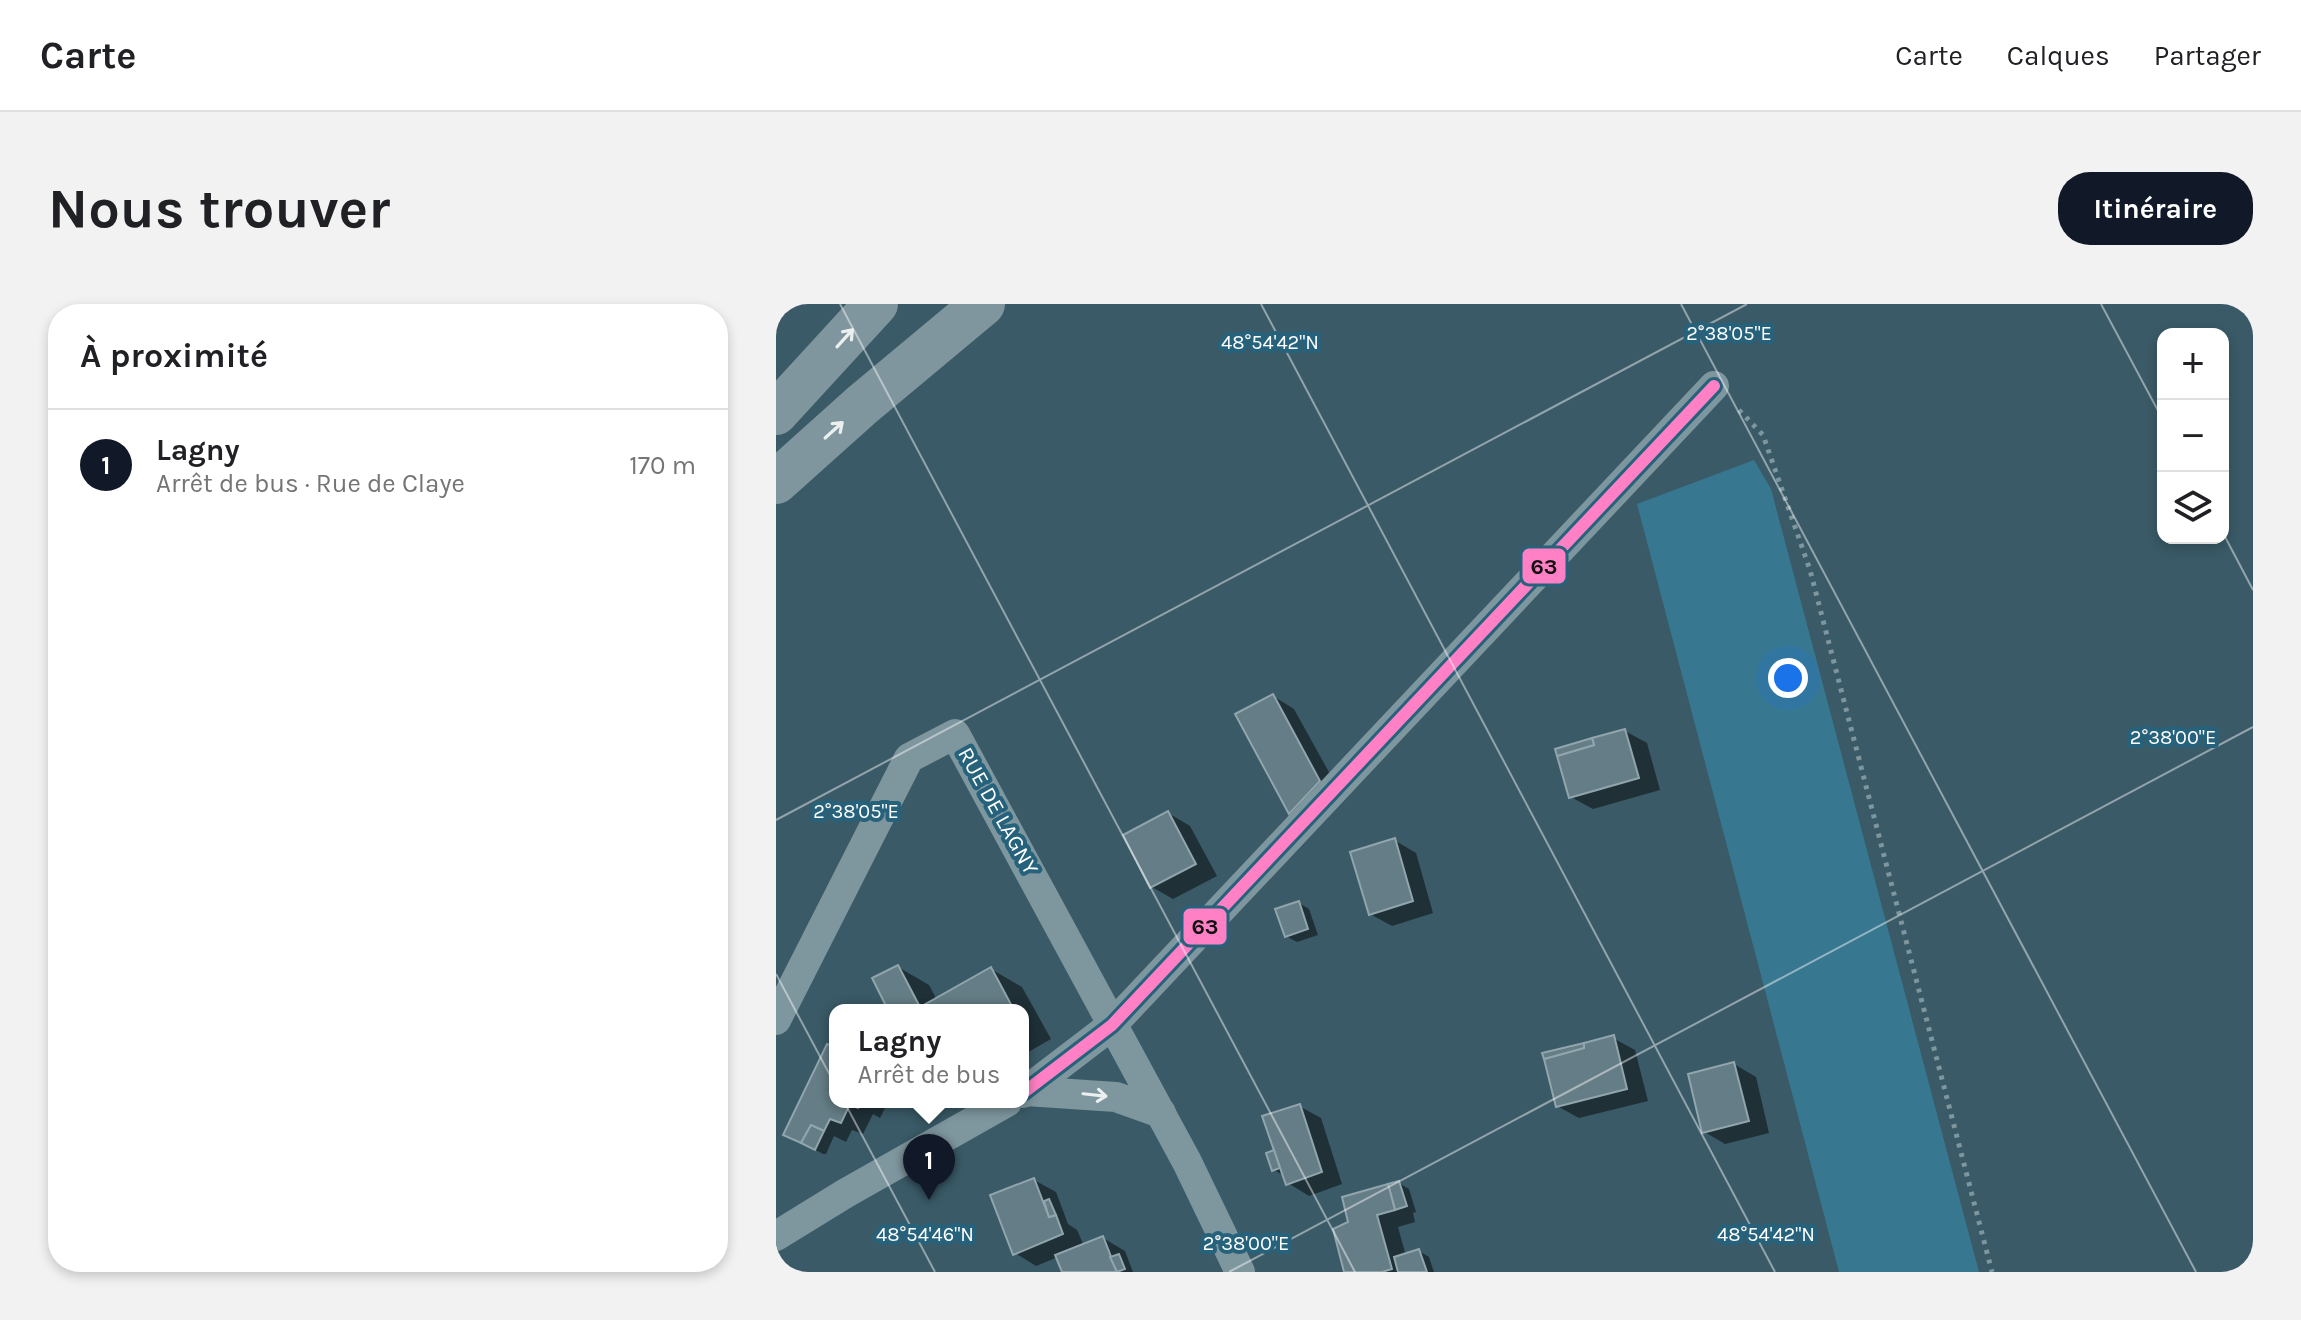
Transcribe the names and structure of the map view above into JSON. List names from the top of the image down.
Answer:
{
  "streets": {
    "street": ["RUE DE LAGNY"]
  },
  "lines": ["transit line 63"],
  "page": {
    "header": "Carte",
    "nav": ["Carte", "Calques", "Partager"],
    "buttons": "Itinéraire",
    "title": "Nous trouver",
    "heading": "À proximité",
    "map_buttons": ["+", "−"],
    "list": [
      {
        "mark": "1",
        "name": "Lagny",
        "note": "Arrêt de bus · Rue de Claye",
        "value": "170 m"
      }
    ],
    "popup": ["Lagny", "Arrêt de bus"],
    "pins": "1"
  },
  "coordinates": [
    "2°38'05\"E",
    "48°54'42\"N",
    "2°38'00\"E",
    "48°54'46\"N"
  ]
}
